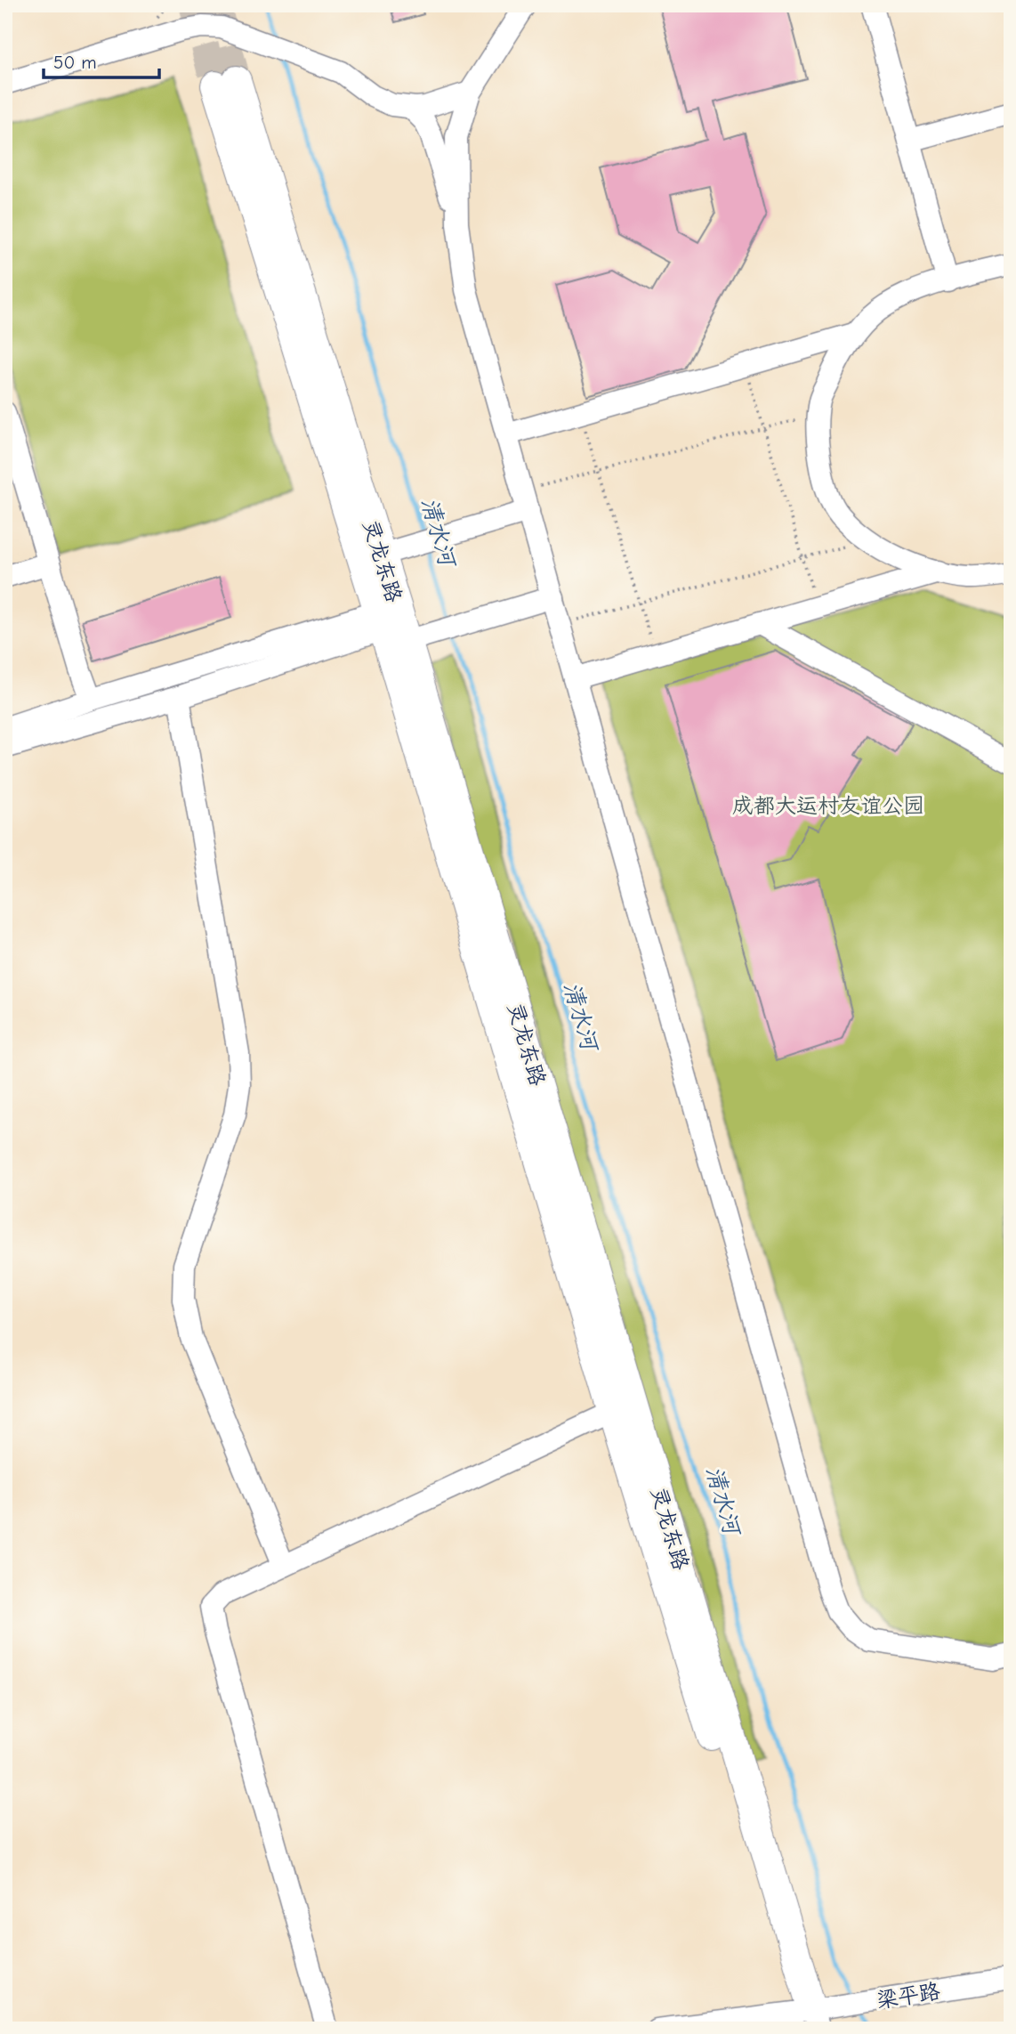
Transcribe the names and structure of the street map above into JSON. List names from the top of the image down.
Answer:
{
  "streets": {
    "main road": ["灵龙东路"],
    "street": ["梁平路"]
  },
  "crossings": [
    ["灵龙东路", "梁平路"]
  ],
  "water": ["清水河"],
  "parks": ["成都大运村友谊公园"],
  "scale_bar": "50 m"
}
